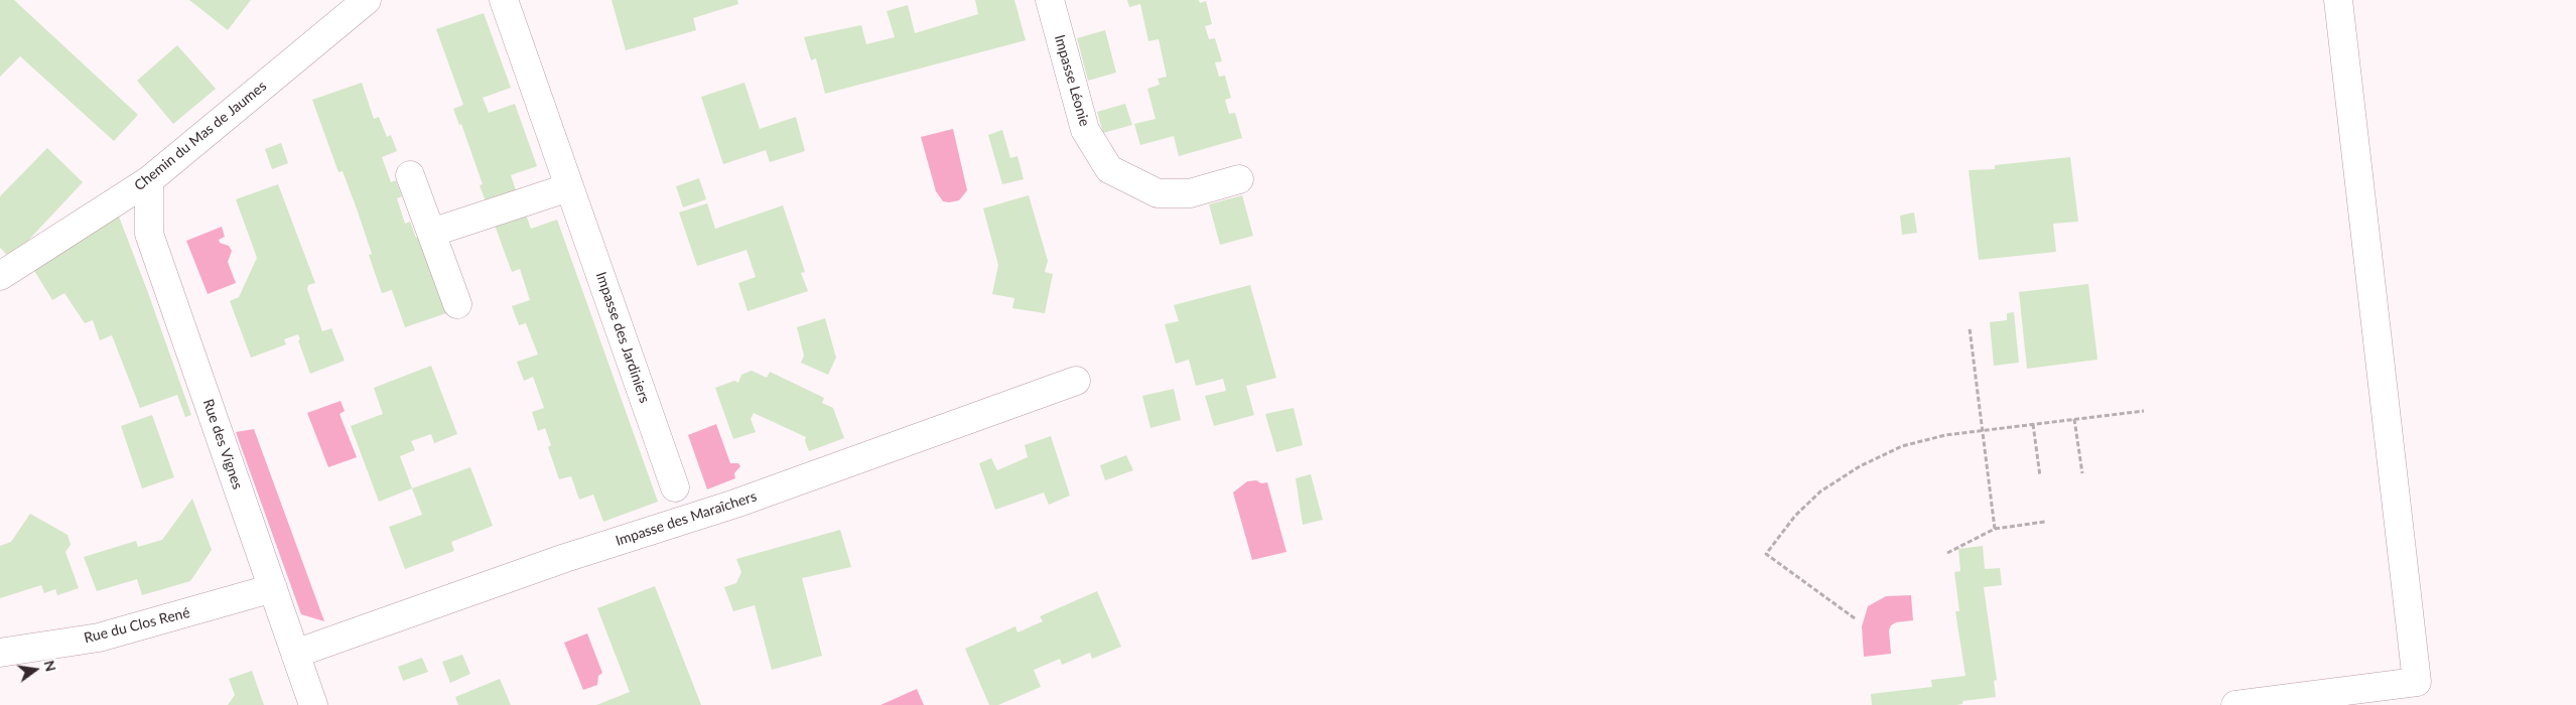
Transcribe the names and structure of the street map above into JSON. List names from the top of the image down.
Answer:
{
  "streets": {
    "street": [
      "Impasse Léonie",
      "Chemin du Mas de Jaumes",
      "Impasse des Jardiniers",
      "Rue des Vignes",
      "Impasse des Maraîchers",
      "Rue du Clos René"
    ]
  },
  "crossings": [
    ["Chemin du Mas de Jaumes", "Rue des Vignes"],
    ["Rue des Vignes", "Impasse des Maraîchers"],
    ["Rue des Vignes", "Rue du Clos René"]
  ],
  "north": "right"
}
